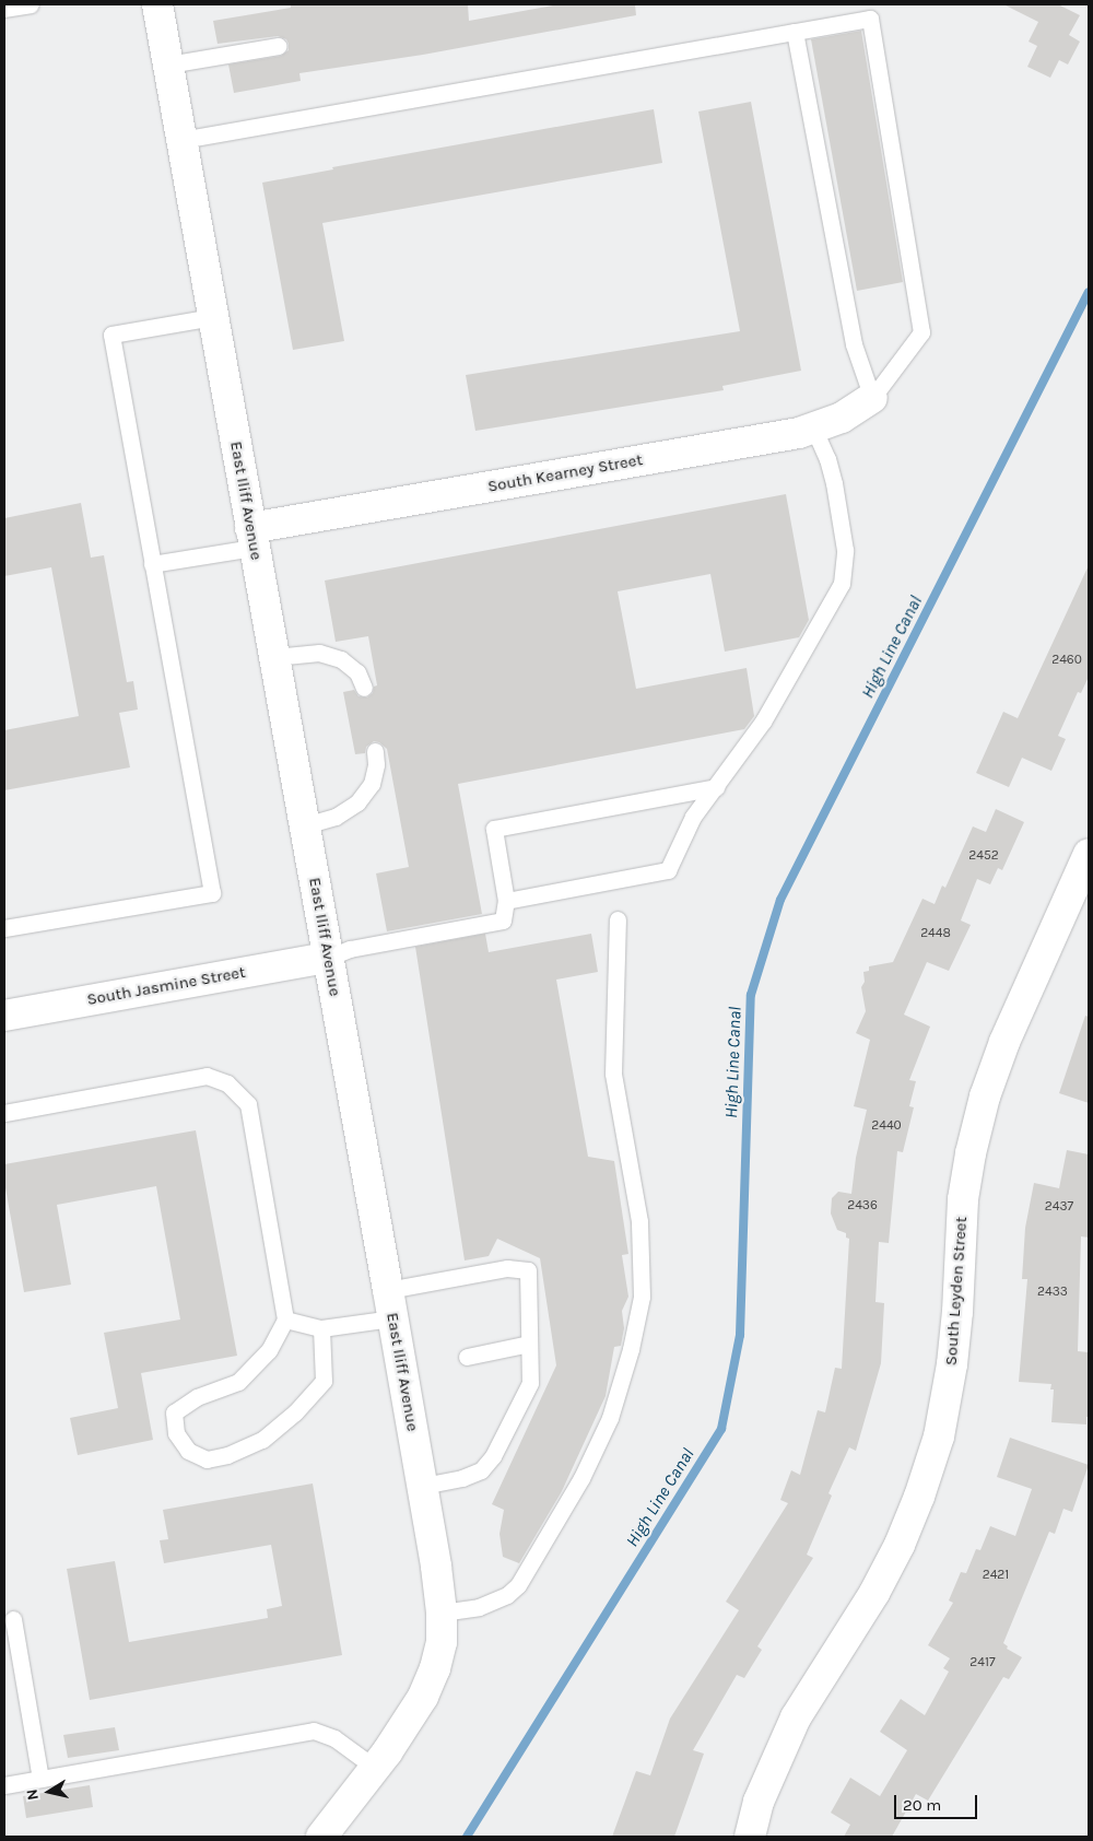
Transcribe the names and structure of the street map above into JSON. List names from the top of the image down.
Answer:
{
  "streets": {
    "street": [
      "South Kearney Street",
      "East Iliff Avenue",
      "South Jasmine Street",
      "South Leyden Street"
    ]
  },
  "crossings": [
    ["South Kearney Street", "East Iliff Avenue"],
    ["East Iliff Avenue", "South Jasmine Street"]
  ],
  "water": ["High Line Canal"],
  "house_numbers": [
    "2460",
    "2452",
    "2448",
    "2440",
    "2436",
    "2437",
    "2433",
    "2421",
    "2417"
  ],
  "scale_bar": "20 m",
  "north": "left"
}
